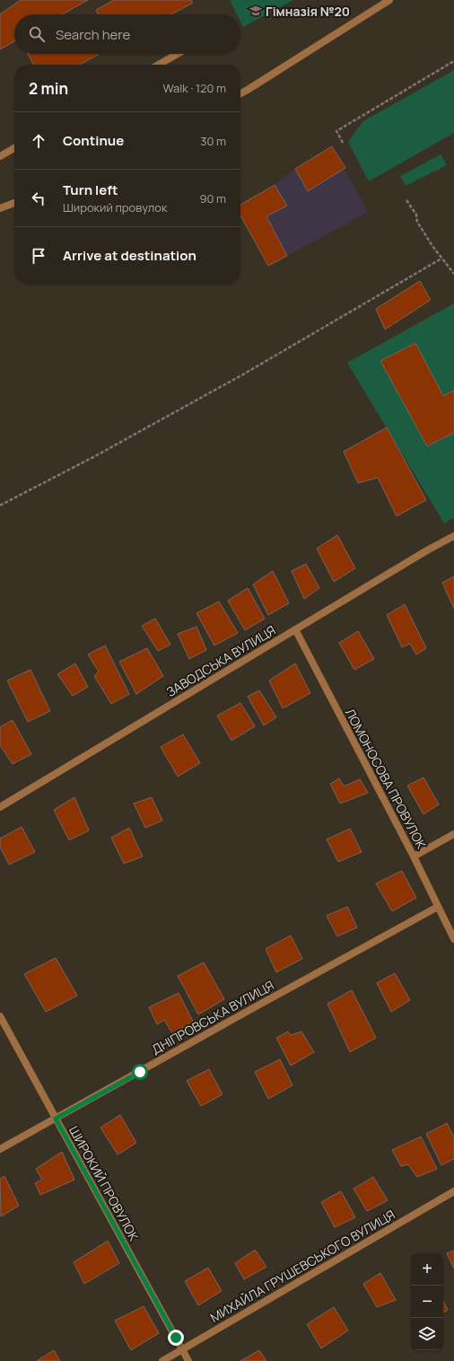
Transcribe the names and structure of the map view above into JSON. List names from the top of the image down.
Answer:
{
  "streets": {
    "street": [
      "ЗАВОДСЬКА ВУЛИЦЯ",
      "ЛОМОНОСОВА ПРОВУЛОК",
      "ДНІПРОВСЬКА ВУЛИЦЯ",
      "ШИРОКИЙ ПРОВУЛОК",
      "МИХАЙЛА ГРУШЕВСЬКОГО ВУЛИЦЯ"
    ]
  },
  "crossings": [
    ["ЗАВОДСЬКА ВУЛИЦЯ", "ЛОМОНОСОВА ПРОВУЛОК"],
    ["ЛОМОНОСОВА ПРОВУЛОК", "ДНІПРОВСЬКА ВУЛИЦЯ"],
    ["ДНІПРОВСЬКА ВУЛИЦЯ", "ШИРОКИЙ ПРОВУЛОК"],
    ["ШИРОКИЙ ПРОВУЛОК", "МИХАЙЛА ГРУШЕВСЬКОГО ВУЛИЦЯ"]
  ],
  "places": {
    "school or university": ["Гімназія №20"]
  },
  "page": {
    "search": "Search here",
    "heading": ["2 min", "Walk · 120 m"],
    "list": [
      ["Continue", "30 m"],
      ["Turn left", "Широкий провулок", "90 m"],
      "Arrive at destination"
    ],
    "map_buttons": ["+", "−"]
  }
}
